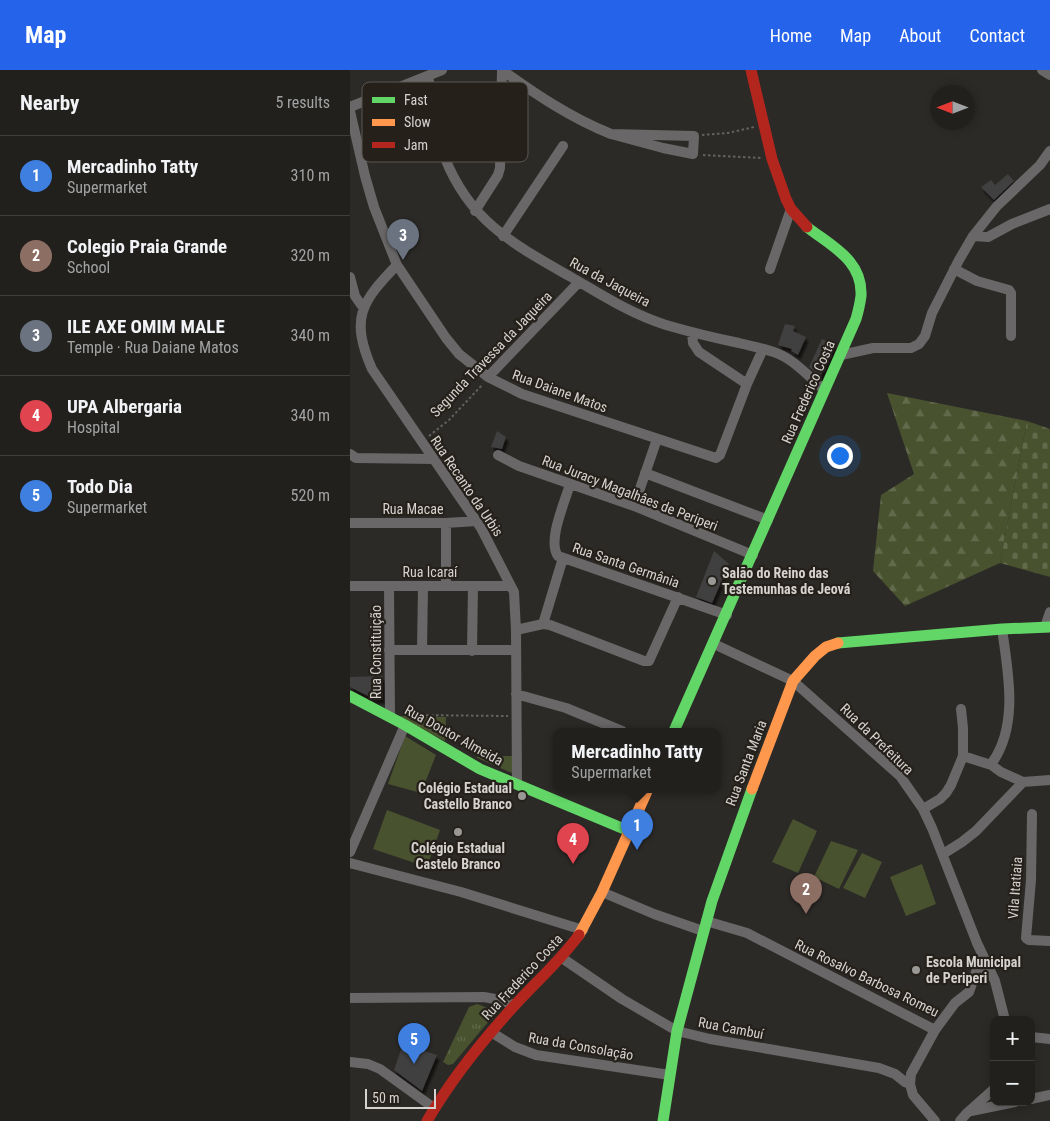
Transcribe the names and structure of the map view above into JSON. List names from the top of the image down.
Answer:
{
  "streets": {
    "main road": ["Rua Frederico Costa", "Rua Doutor Almeida", "Rua Santa Maria"],
    "street": [
      "Rua da Jaqueira",
      "Segunda Travessa da Jaqueira",
      "Rua Daiane Matos",
      "Rua Recanto da Urbis",
      "Rua Juracy Magalhâes de Periperi",
      "Rua Macae",
      "Rua Santa Germânia",
      "Rua Icaraí",
      "Rua Constituição",
      "Rua da Prefeitura",
      "Vila Itatiaia",
      "Rua Rosalvo Barbosa Romeu",
      "Rua Cambuí",
      "Rua da Consolação"
    ]
  },
  "crossings": [
    ["Rua da Jaqueira", "Segunda Travessa da Jaqueira"],
    ["Rua da Jaqueira", "Rua Daiane Matos"],
    ["Rua da Jaqueira", "Rua Frederico Costa"],
    ["Segunda Travessa da Jaqueira", "Rua Daiane Matos"],
    ["Segunda Travessa da Jaqueira", "Rua Recanto da Urbis"],
    ["Rua Daiane Matos", "Rua Recanto da Urbis"],
    ["Rua Frederico Costa", "Rua Juracy Magalhâes de Periperi"],
    ["Rua Frederico Costa", "Rua Santa Germânia"],
    ["Rua Frederico Costa", "Rua Doutor Almeida"],
    ["Rua Frederico Costa", "Rua da Prefeitura"],
    ["Rua Frederico Costa", "Rua Rosalvo Barbosa Romeu"],
    ["Rua Frederico Costa", "Rua Cambuí"],
    ["Rua Frederico Costa", "Rua da Consolação"],
    ["Rua Recanto da Urbis", "Rua Macae"],
    ["Rua Recanto da Urbis", "Rua Icaraí"],
    ["Rua Recanto da Urbis", "Rua Doutor Almeida"],
    ["Rua Juracy Magalhâes de Periperi", "Rua Santa Germânia"],
    ["Rua Icaraí", "Rua Constituição"],
    ["Rua Constituição", "Rua Doutor Almeida"],
    ["Rua da Prefeitura", "Rua Santa Maria"],
    ["Rua da Prefeitura", "Rua Rosalvo Barbosa Romeu"],
    ["Rua Santa Maria", "Rua Rosalvo Barbosa Romeu"],
    ["Rua Santa Maria", "Rua Cambuí"],
    ["Rua Santa Maria", "Rua da Consolação"]
  ],
  "places": [
    "Salão do Reino das Testemunhas de Jeová",
    "Colégio Estadual Castello Branco",
    "Colégio Estadual Castelo Branco",
    "Escola Municipal de Periperi"
  ],
  "legend": ["Fast", "Slow", "Jam"],
  "scale_bar": "50 m",
  "north": "left",
  "page": {
    "header": "Map",
    "nav": [
      "Home",
      "Map",
      "About",
      "Contact"
    ],
    "heading": ["Nearby", "5 results"],
    "list": [
      {
        "mark": "1",
        "name": "Mercadinho Tatty",
        "note": "Supermarket",
        "value": "310 m"
      },
      {
        "mark": "2",
        "name": "Colegio Praia Grande",
        "note": "School",
        "value": "320 m"
      },
      {
        "mark": "3",
        "name": "ILE AXE OMIM MALE",
        "note": "Temple · Rua Daiane Matos",
        "value": "340 m"
      },
      {
        "mark": "4",
        "name": "UPA Albergaria",
        "note": "Hospital",
        "value": "340 m"
      },
      {
        "mark": "5",
        "name": "Todo Dia",
        "note": "Supermarket",
        "value": "520 m"
      }
    ],
    "pins": [
      "3",
      "1",
      "4",
      "2",
      "5"
    ],
    "popup": ["Mercadinho Tatty", "Supermarket"],
    "map_buttons": ["+", "−"],
    "scale": "50 m"
  }
}
